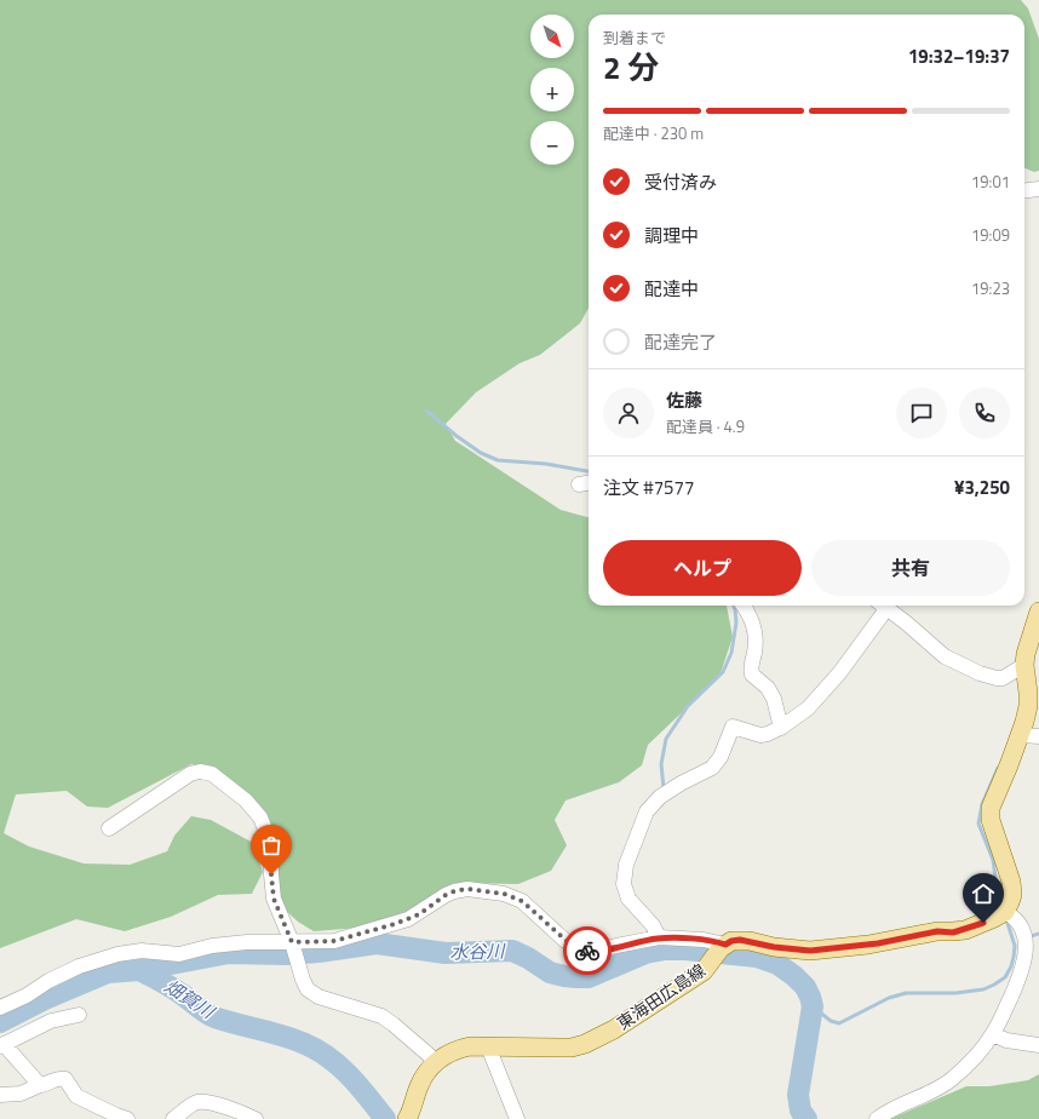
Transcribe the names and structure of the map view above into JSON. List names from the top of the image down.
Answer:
{
  "streets": {
    "main road": ["東海田広島線"]
  },
  "water": ["水谷川", "畑賀川"],
  "north": "bottom right",
  "page": {
    "map_buttons": ["+", "−"],
    "heading": ["2 分", "到着まで", "19:32–19:37"],
    "panel": [
      "佐藤",
      "配達員 · 4.9",
      "注文 #7577",
      "¥3,250"
    ],
    "bar": "配達中 · 230 m",
    "list": [
      ["受付済み", "19:01"],
      ["調理中", "19:09"],
      ["配達中", "19:23"],
      "配達完了"
    ],
    "buttons": ["ヘルプ", "共有"]
  }
}
